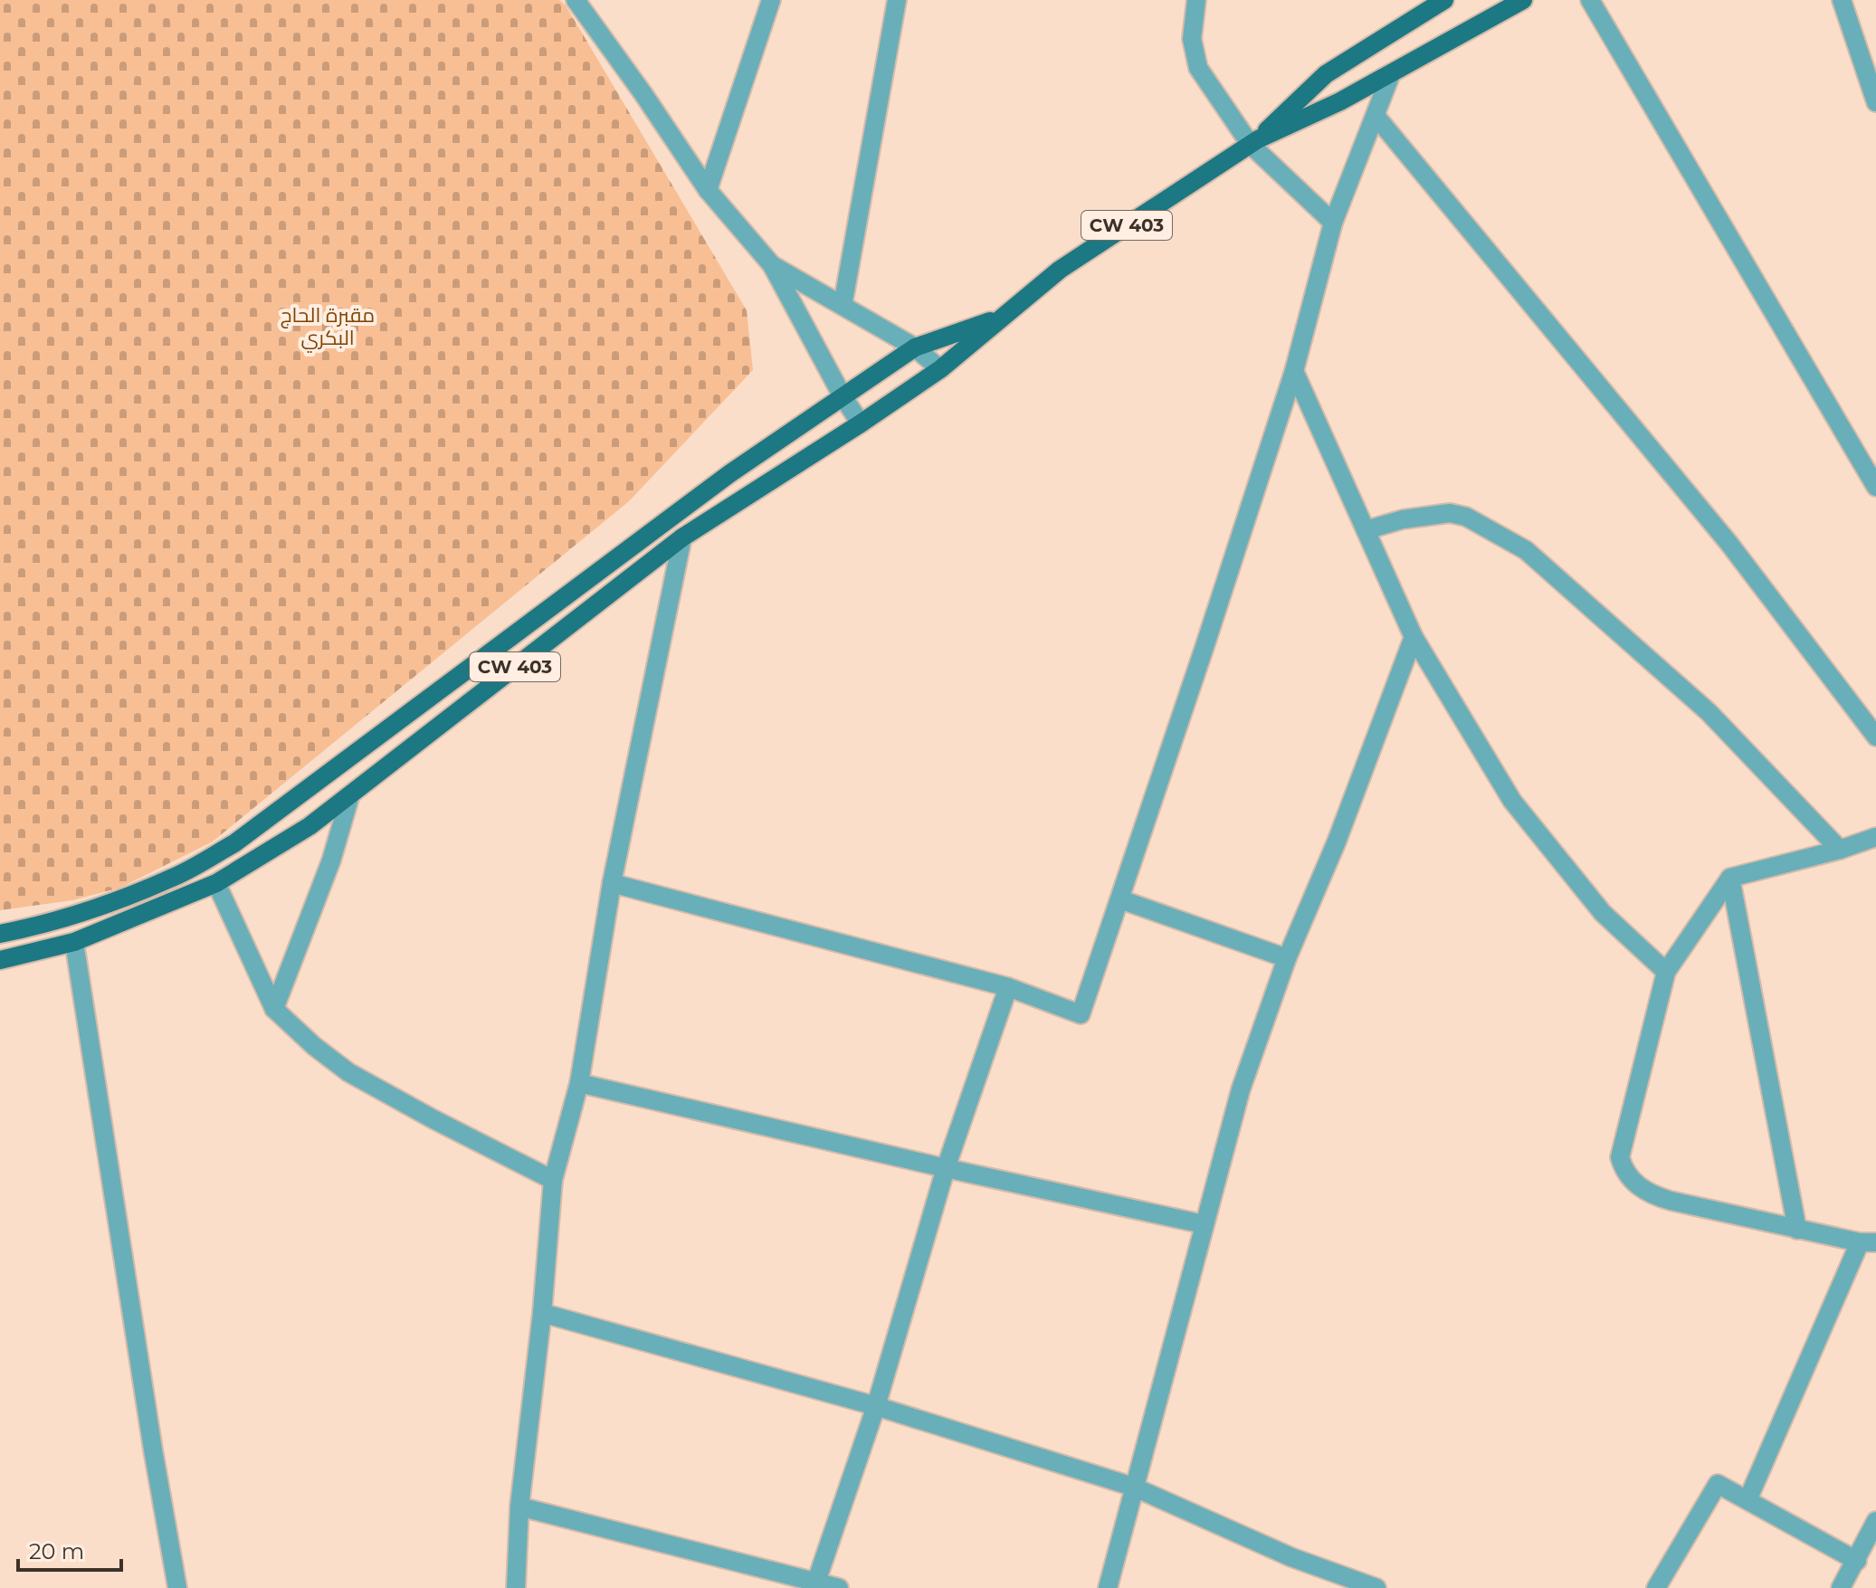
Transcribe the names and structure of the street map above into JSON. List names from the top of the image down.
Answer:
{
  "streets": {
    "main road": ["CW 403"]
  },
  "parks": ["مقبرة الحاج البكري"],
  "scale_bar": "20 m"
}
